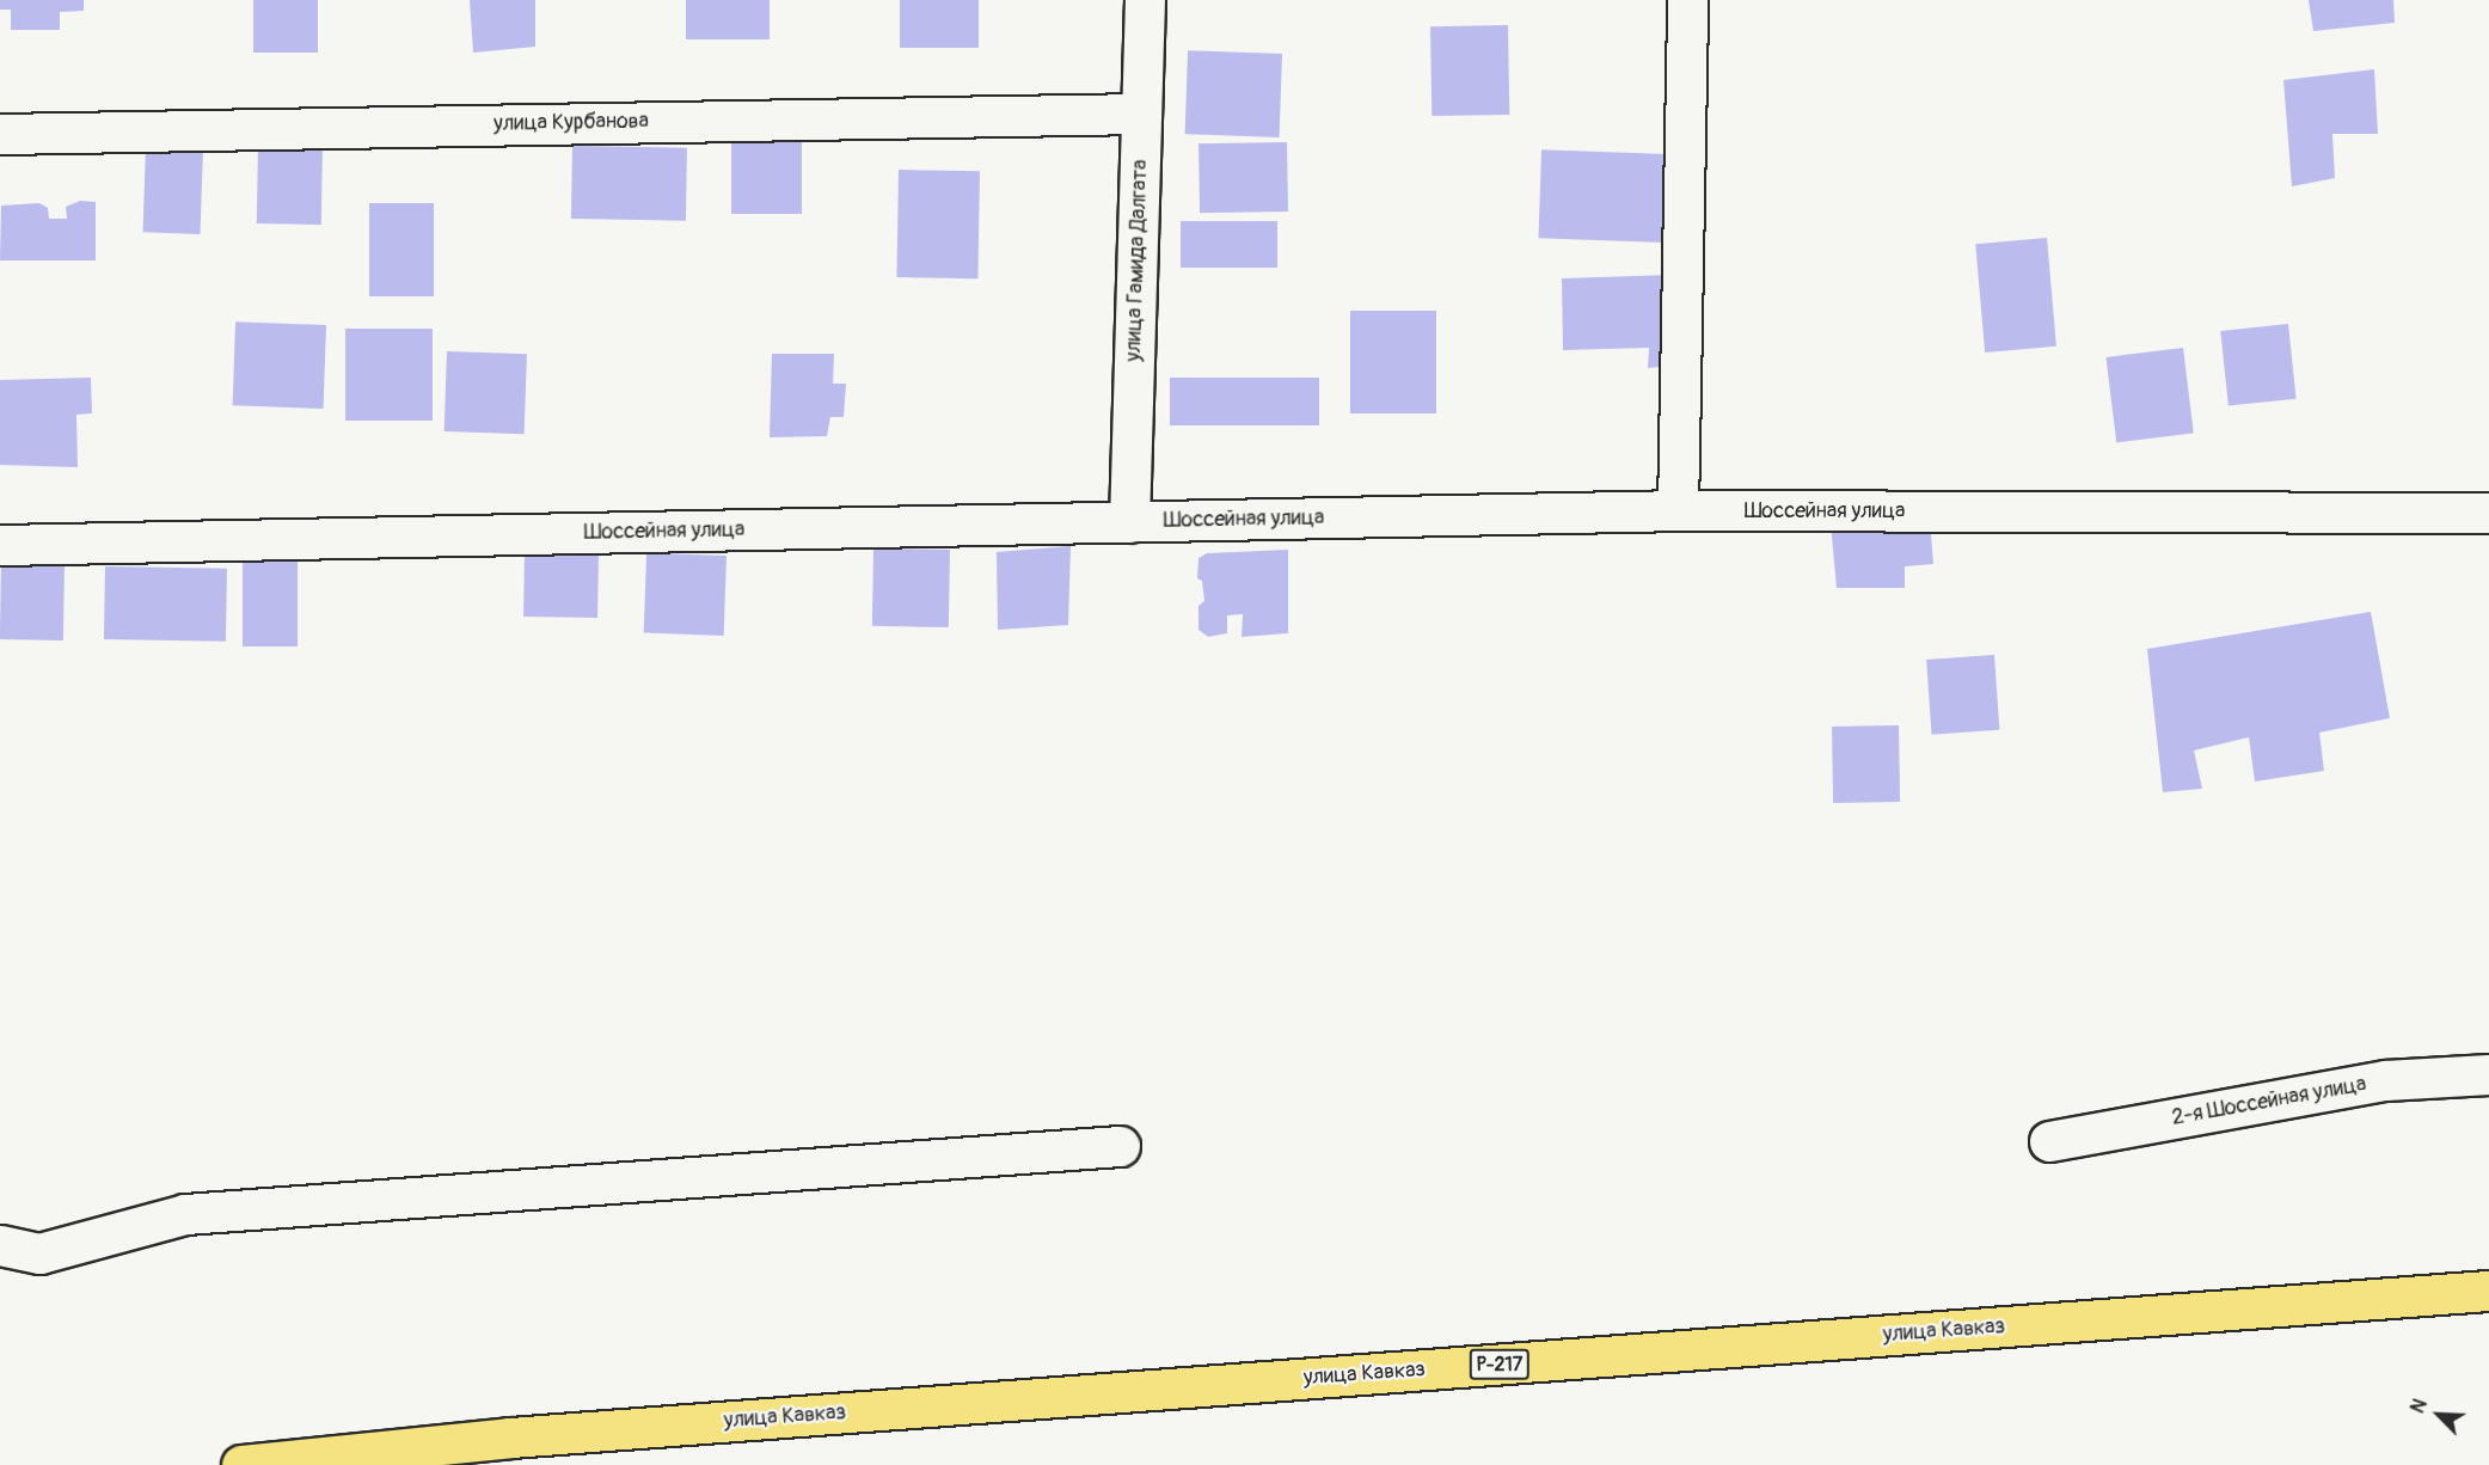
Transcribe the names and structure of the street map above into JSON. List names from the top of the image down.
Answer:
{
  "streets": {
    "highway": ["улица Кавказ", "Р-217"],
    "street": [
      "улица Курбанова",
      "улица Гамида Далгата",
      "Шоссейная улица",
      "2-я Шоссейная улица"
    ]
  },
  "crossings": [
    ["улица Курбанова", "улица Гамида Далгата"],
    ["улица Гамида Далгата", "Шоссейная улица"]
  ],
  "north": "top left"
}
